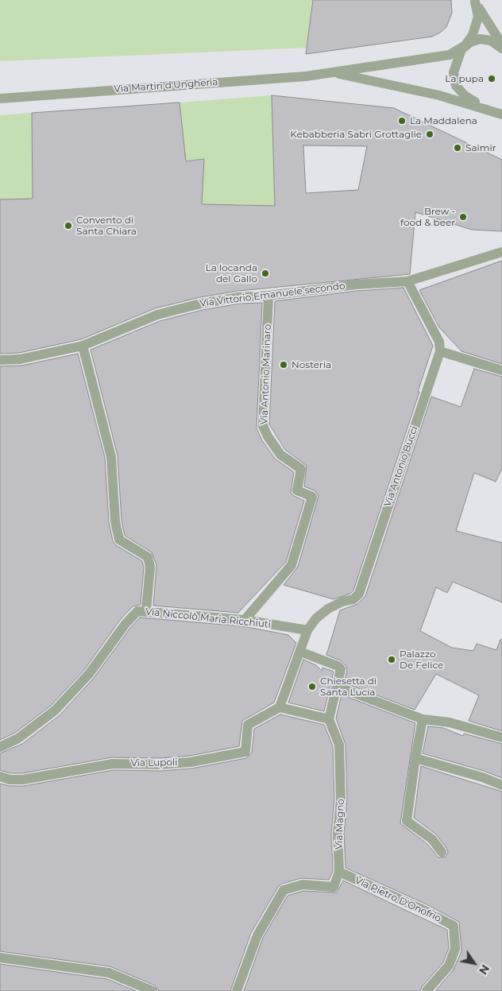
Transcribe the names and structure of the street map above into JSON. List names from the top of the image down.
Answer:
{
  "streets": {
    "street": [
      "Via Martiri d'Ungheria",
      "Via Vittorio Emanuele secondo",
      "Via Antonio Marinaro",
      "Via Antonio Bucci",
      "Via Niccolò Maria Ricchiuti",
      "Via Lupoli",
      "Via Magno",
      "Via Pietro D'Onofrio"
    ]
  },
  "crossings": [
    ["Via Vittorio Emanuele secondo", "Via Antonio Marinaro"],
    ["Via Antonio Marinaro", "Via Niccolò Maria Ricchiuti"],
    ["Via Antonio Bucci", "Via Niccolò Maria Ricchiuti"],
    ["Via Magno", "Via Pietro D'Onofrio"]
  ],
  "places": [
    "La pupa",
    "La Maddalena",
    "Kebabberia Sabri Grottaglie",
    "Saimir",
    "Brew - food & beer",
    "Convento di Santa Chiara",
    "La locanda del Gallo",
    "Nosteria",
    "Palazzo De Felice",
    "Chiesetta di Santa Lucia"
  ],
  "north": "bottom right"
}
